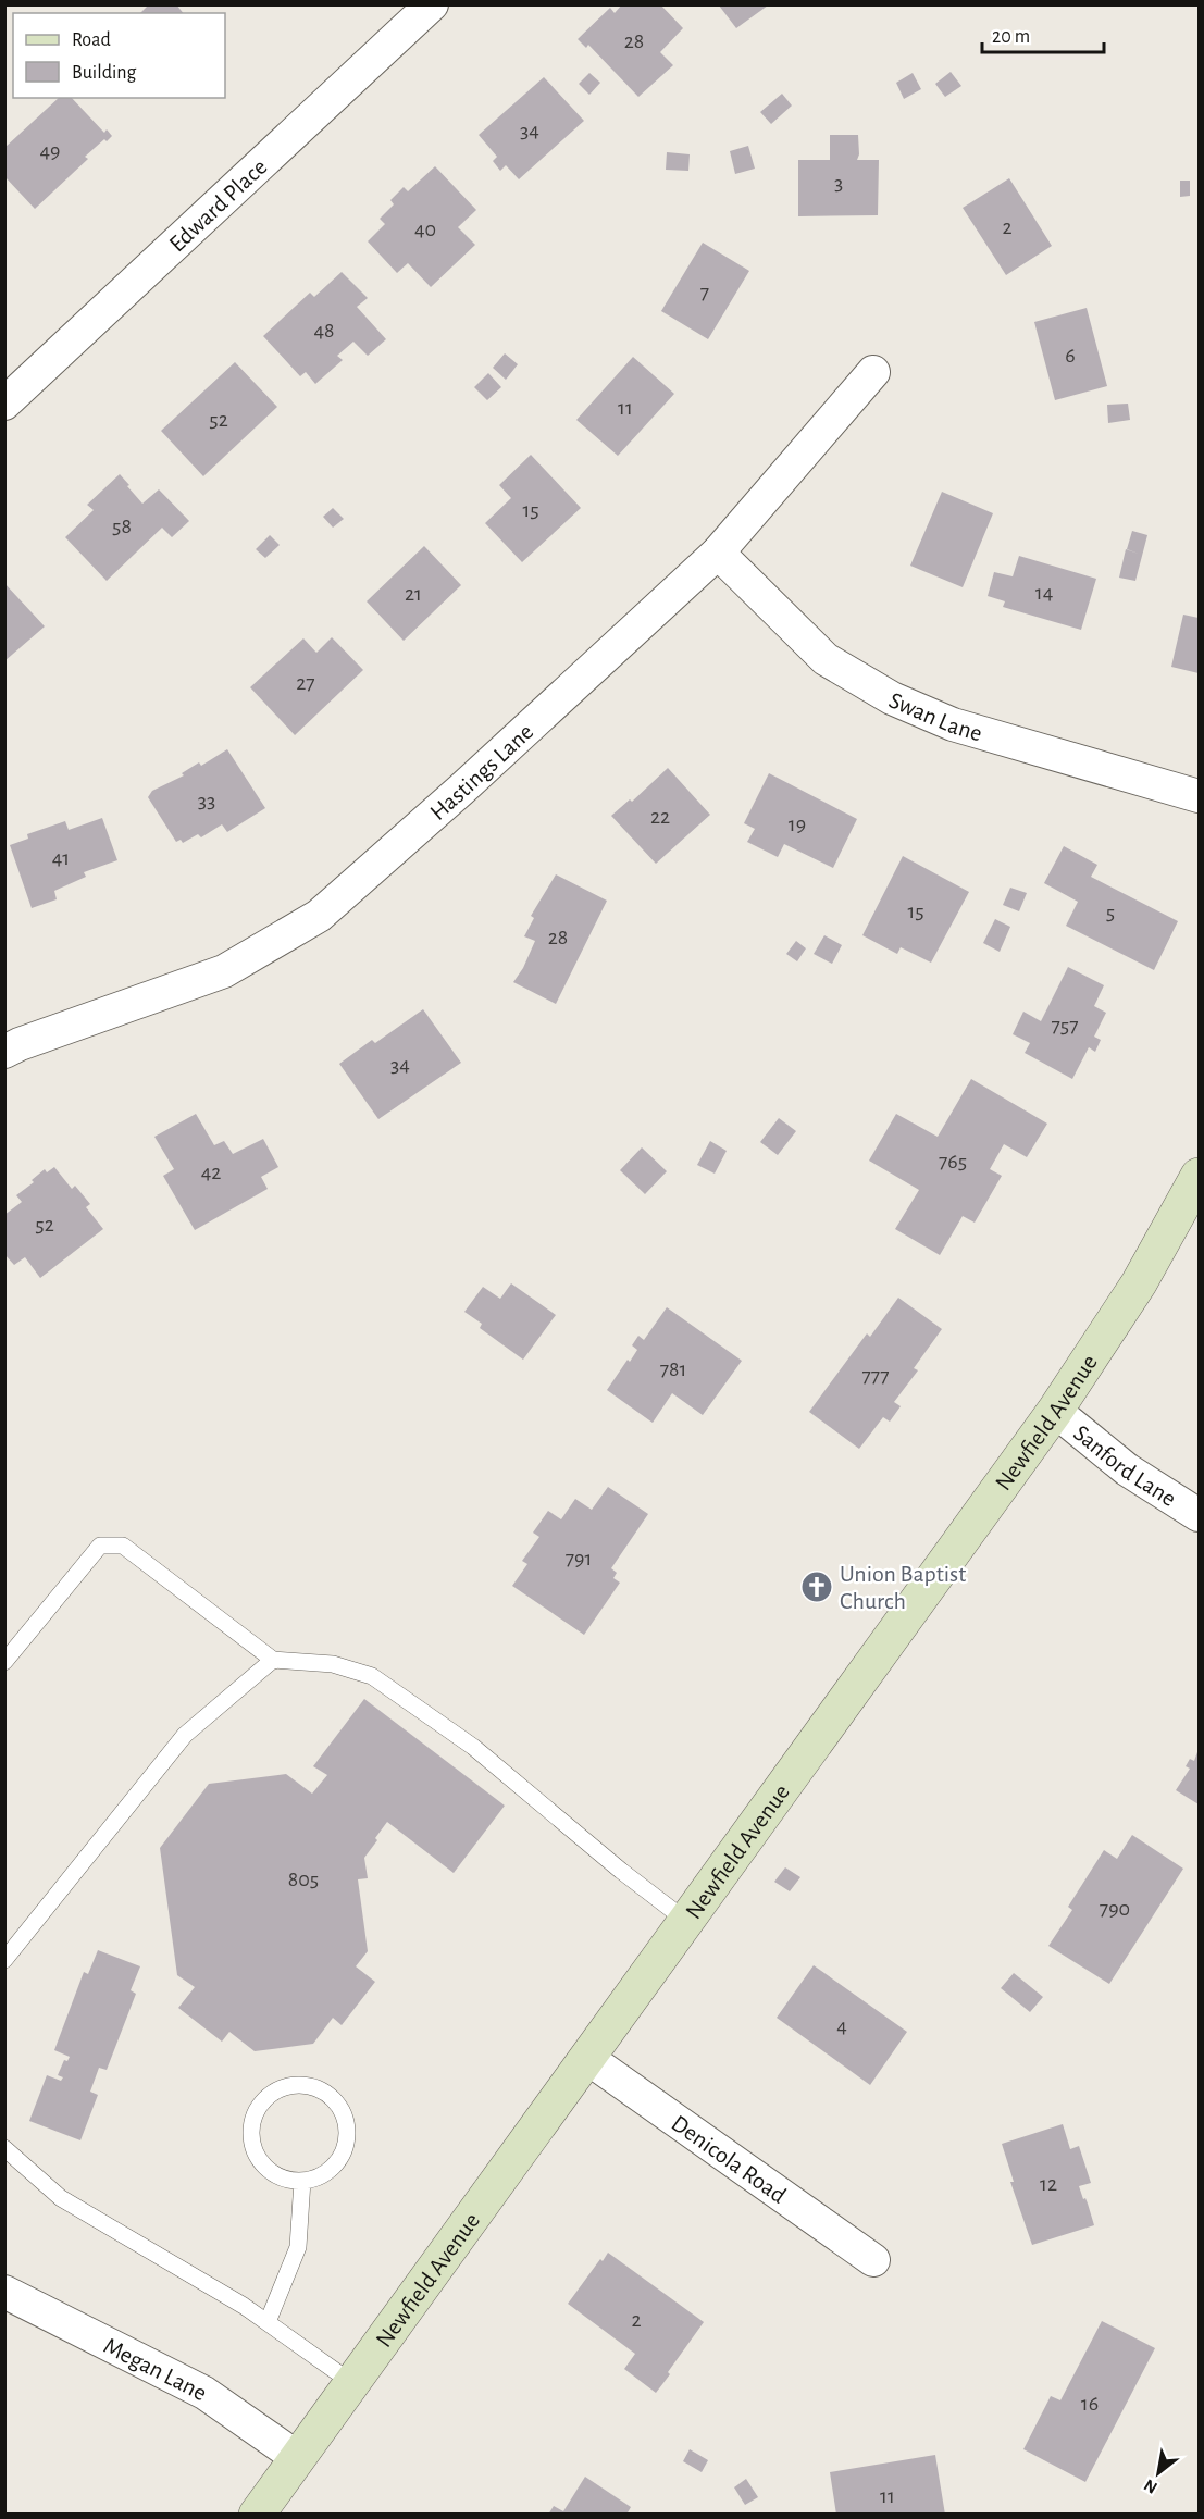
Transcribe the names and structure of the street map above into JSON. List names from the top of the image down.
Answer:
{
  "streets": {
    "main road": ["Newfield Avenue"],
    "street": [
      "Edward Place",
      "Swan Lane",
      "Hastings Lane",
      "Sanford Lane",
      "Denicola Road",
      "Megan Lane"
    ]
  },
  "crossings": [
    ["Swan Lane", "Hastings Lane"],
    ["Newfield Avenue", "Sanford Lane"],
    ["Newfield Avenue", "Denicola Road"],
    ["Newfield Avenue", "Megan Lane"]
  ],
  "places": {
    "church": ["Union Baptist Church"]
  },
  "house_numbers": [
    "28",
    "34",
    "49",
    "3",
    "2",
    "40",
    "7",
    "48",
    "6",
    "11",
    "52",
    "15",
    "58",
    "14",
    "21",
    "27",
    "33",
    "22",
    "19",
    "41",
    "15",
    "5",
    "28",
    "757",
    "34",
    "765",
    "42",
    "52",
    "781",
    "777",
    "791",
    "805",
    "790",
    "4",
    "12",
    "2",
    "16",
    "11"
  ],
  "legend": ["Road", "Building"],
  "scale_bar": "20 m",
  "north": "bottom left"
}
